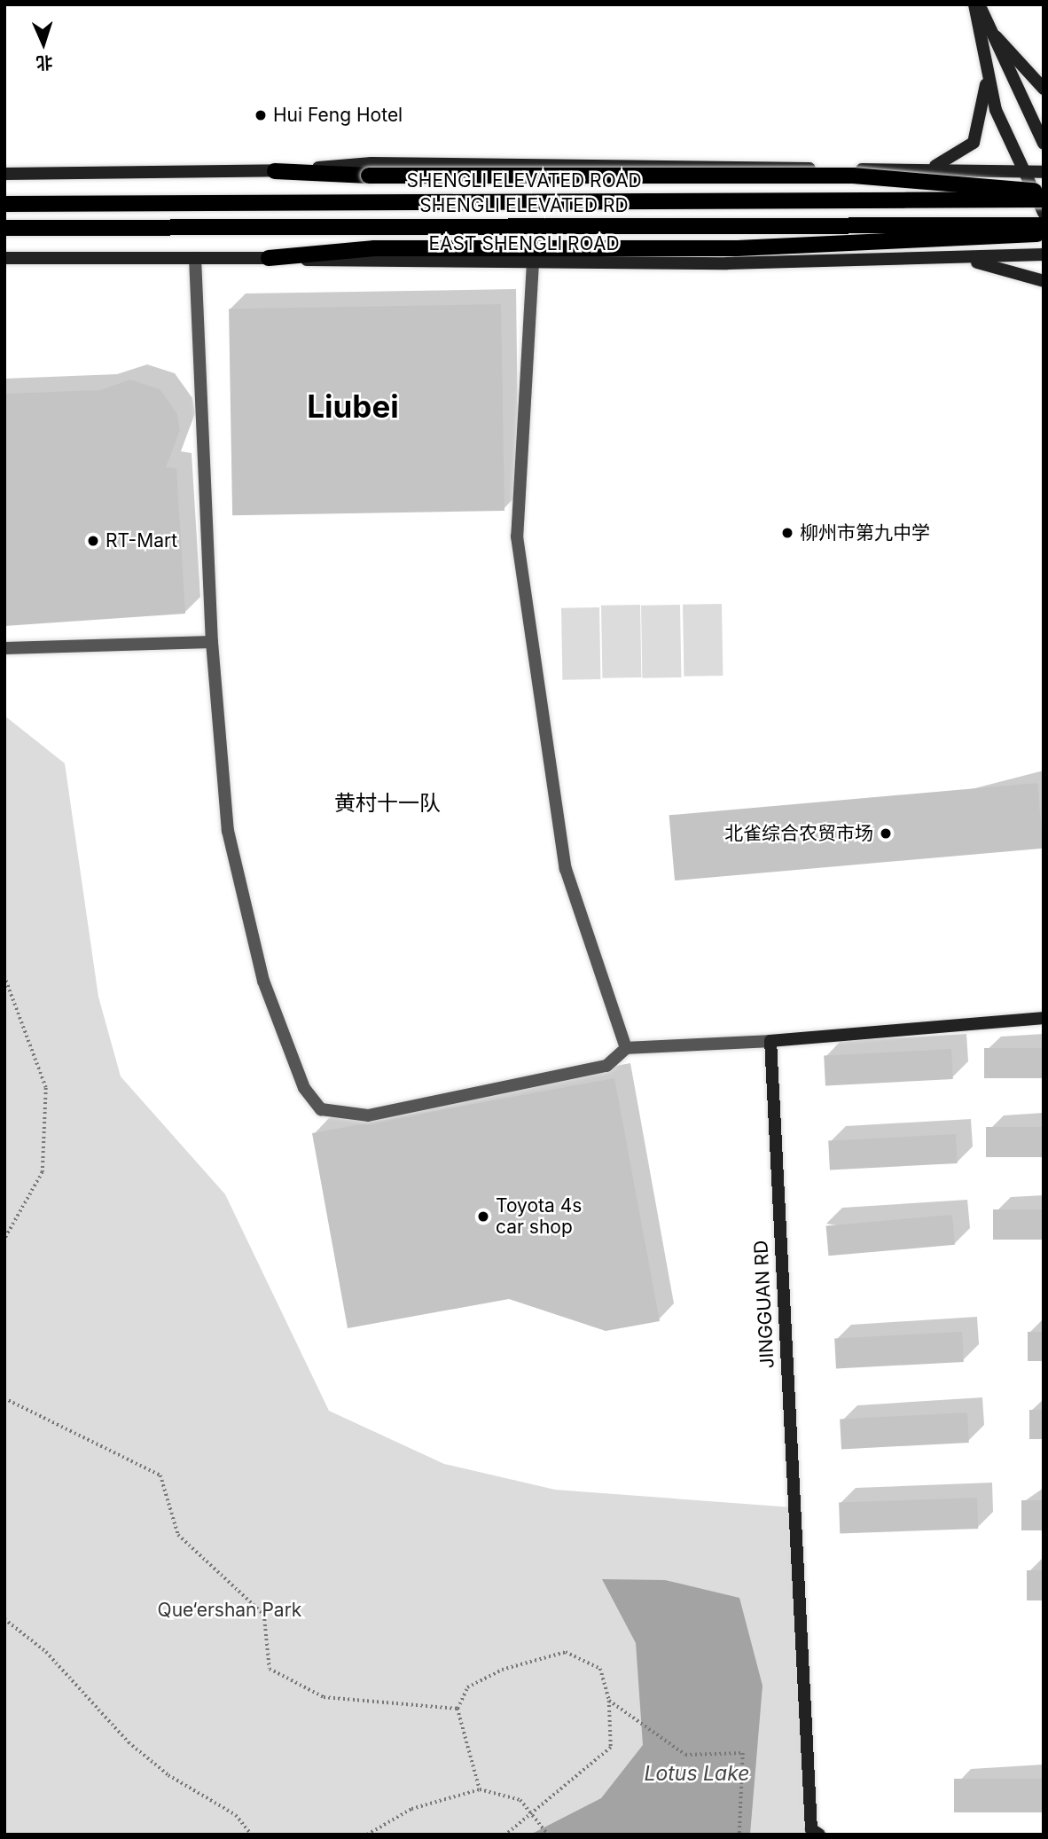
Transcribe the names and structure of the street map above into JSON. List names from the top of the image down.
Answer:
{
  "streets": {
    "main road": [
      "SHENGLI ELEVATED ROAD",
      "SHENGLI ELEVATED RD",
      "EAST SHENGLI ROAD",
      "JINGGUAN RD"
    ]
  },
  "districts": ["Liubei", "黄村十一队"],
  "water": ["Lotus Lake"],
  "parks": ["Que‘ershan Park"],
  "places": [
    "Hui Feng Hotel",
    "柳州市第九中学",
    "RT-Mart",
    "北雀综合农贸市场",
    "Toyota 4s car shop"
  ],
  "north": "bottom"
}
